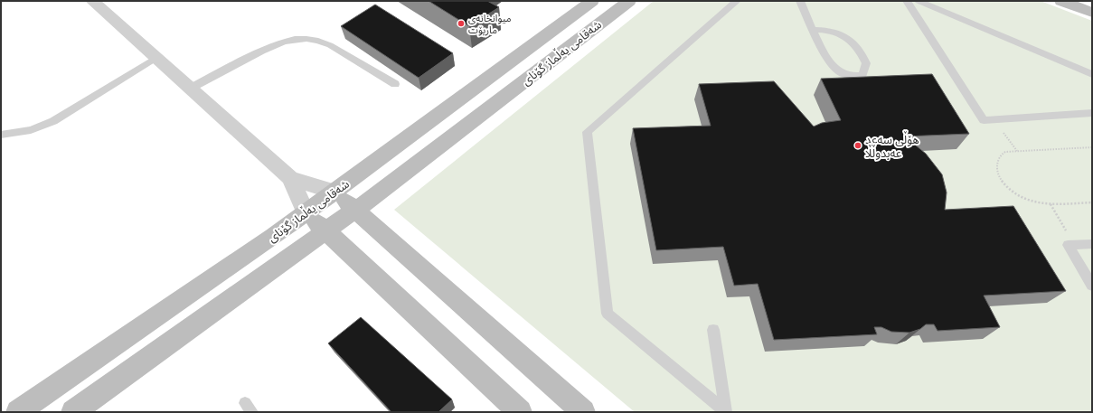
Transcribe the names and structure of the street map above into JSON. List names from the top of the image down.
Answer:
{
  "streets": {
    "street": ["شەقامی یەڵماز گۆنای"]
  },
  "places": ["میوانخانەی ماریۆت", "ھۆڵی سەعد عەبدوڵڵا"]
}
